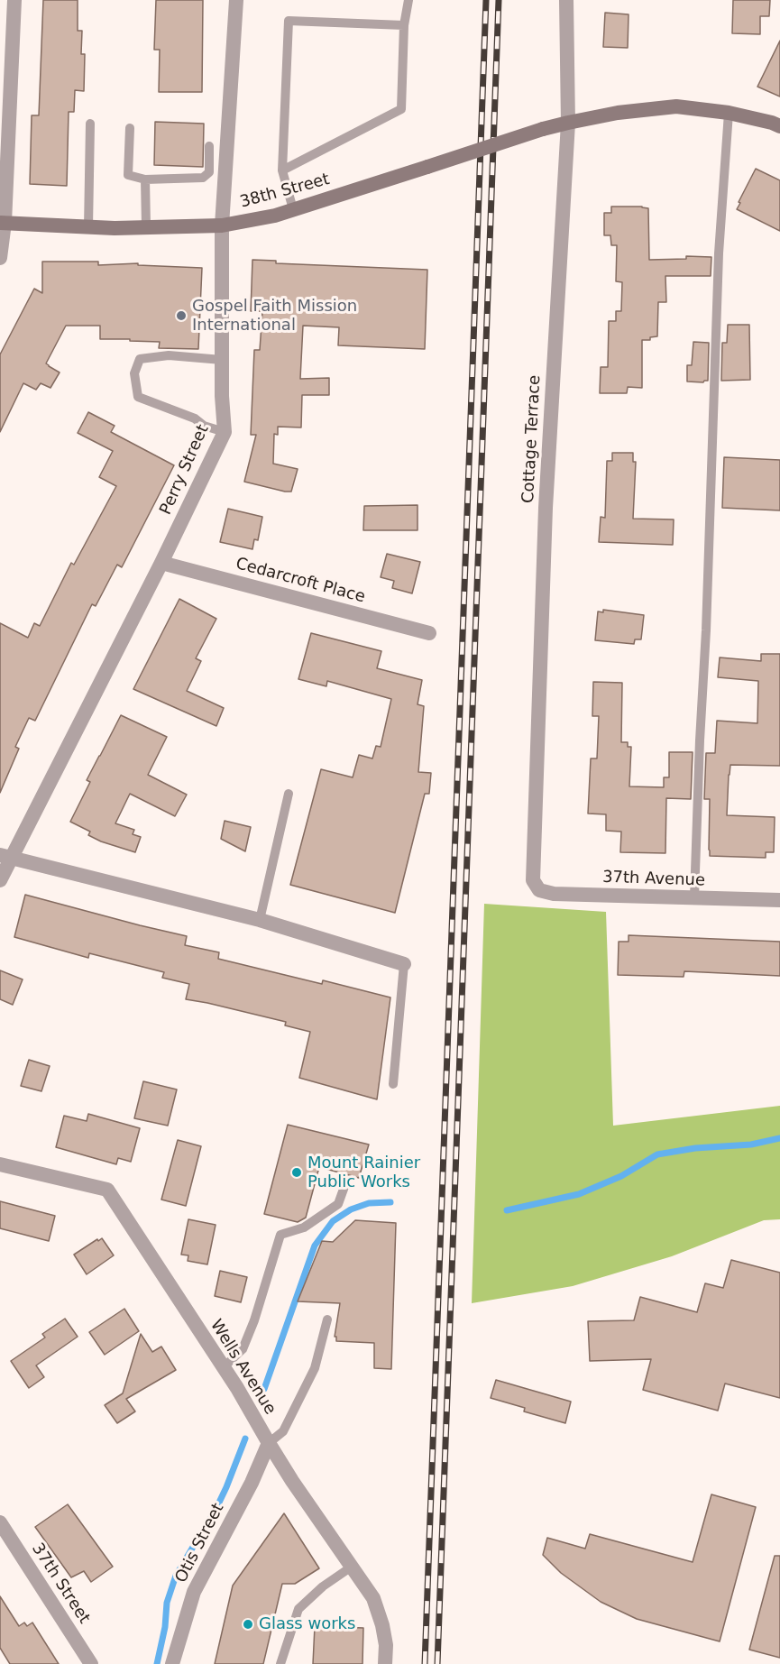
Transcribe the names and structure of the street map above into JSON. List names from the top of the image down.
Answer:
{
  "streets": {
    "main road": ["38th Street"],
    "street": [
      "Cottage Terrace",
      "Perry Street",
      "Cedarcroft Place",
      "37th Avenue",
      "Wells Avenue",
      "Otis Street",
      "37th Street"
    ]
  },
  "crossings": [
    ["38th Street", "Cottage Terrace"],
    ["38th Street", "Perry Street"],
    ["Cottage Terrace", "37th Avenue"],
    ["Perry Street", "Cedarcroft Place"],
    ["Wells Avenue", "Otis Street"]
  ],
  "places": ["Gospel Faith Mission International", "Mount Rainier Public Works", "Glass works"]
}
